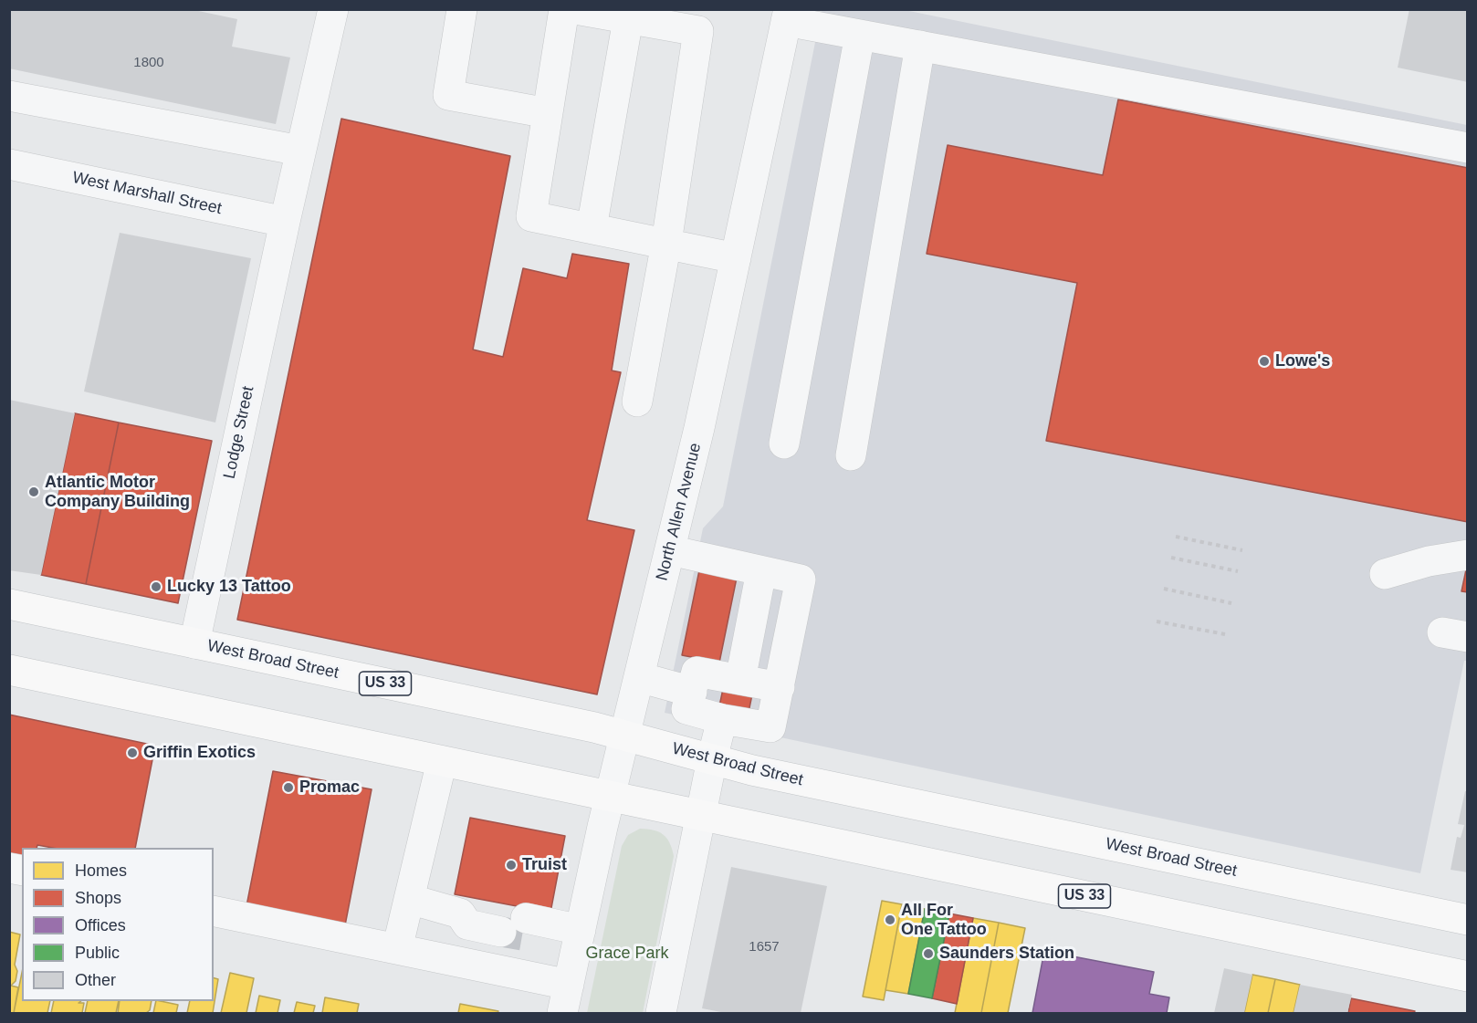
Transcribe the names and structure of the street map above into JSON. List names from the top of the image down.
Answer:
{
  "streets": {
    "main road": ["West Broad Street", "US 33"],
    "street": ["West Marshall Street", "Lodge Street", "North Allen Avenue"]
  },
  "crossings": [
    ["West Marshall Street", "Lodge Street"],
    ["Lodge Street", "West Broad Street"],
    ["North Allen Avenue", "West Broad Street"],
    ["North Allen Avenue", "US 33"]
  ],
  "parks": ["Grace Park"],
  "places": [
    "Lowe's",
    "Atlantic Motor Company Building",
    "Lucky 13 Tattoo",
    "Griffin Exotics",
    "Promac",
    "Truist",
    "All For One Tattoo",
    "Saunders Station"
  ],
  "house_numbers": ["1800", "1657"],
  "legend": [
    "Homes",
    "Shops",
    "Offices",
    "Public",
    "Other"
  ]
}
